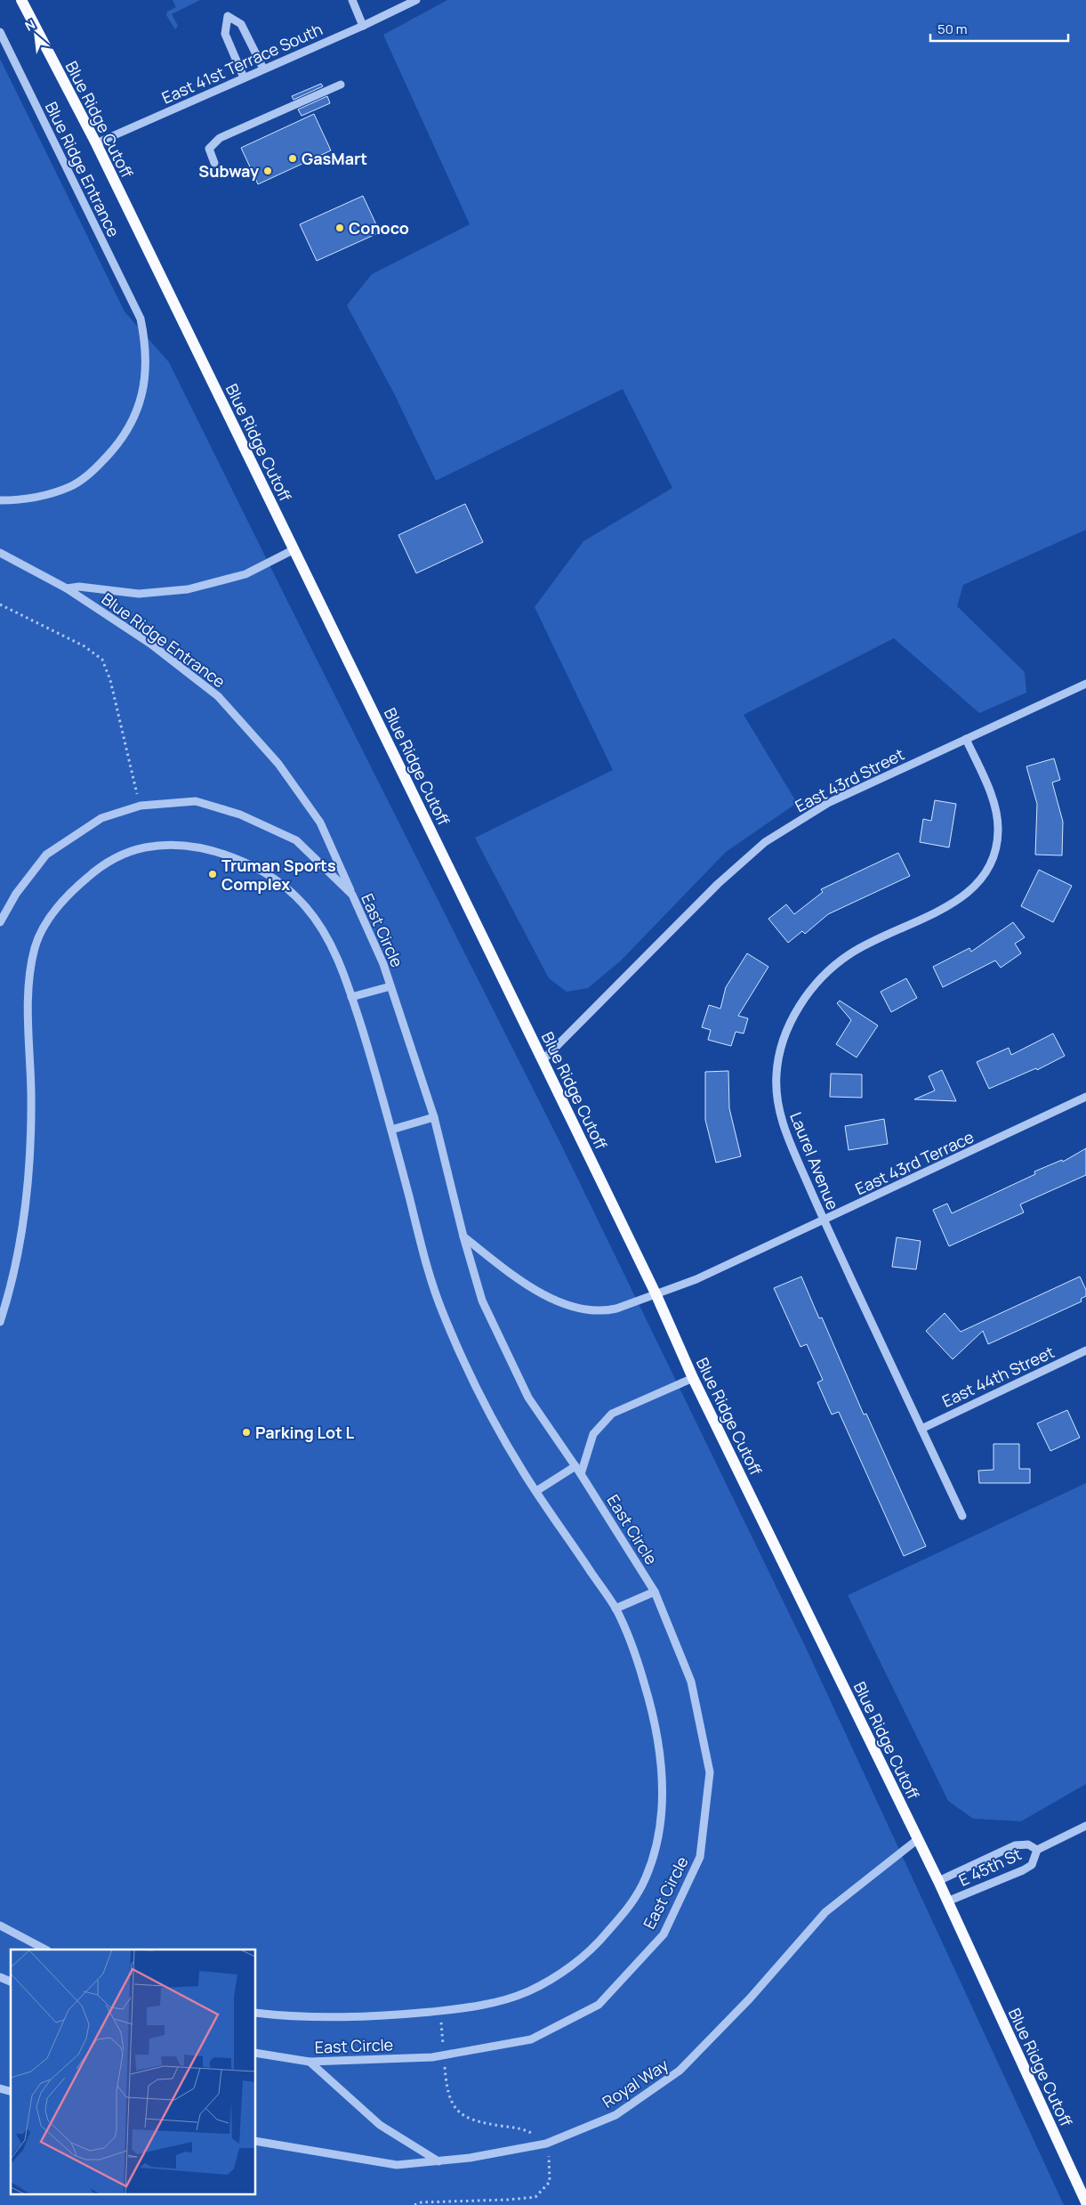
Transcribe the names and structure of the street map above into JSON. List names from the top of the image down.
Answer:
{
  "streets": {
    "main road": ["Blue Ridge Cutoff"],
    "street": [
      "East 41st Terrace South",
      "Blue Ridge Entrance",
      "East 43rd Street",
      "East Circle",
      "Laurel Avenue",
      "East 43rd Terrace",
      "East 44th Street",
      "E 45th St",
      "Royal Way"
    ]
  },
  "crossings": [
    ["East 41st Terrace South", "Blue Ridge Cutoff"],
    ["Blue Ridge Cutoff", "East 43rd Street"],
    ["Blue Ridge Cutoff", "East 43rd Terrace"],
    ["Blue Ridge Cutoff", "E 45th St"],
    ["Blue Ridge Cutoff", "Royal Way"],
    ["Blue Ridge Entrance", "East Circle"],
    ["East 43rd Street", "Laurel Avenue"],
    ["Laurel Avenue", "East 43rd Terrace"],
    ["Laurel Avenue", "East 44th Street"]
  ],
  "places": [
    "GasMart",
    "Subway",
    "Conoco",
    "Truman Sports Complex",
    "Parking Lot L"
  ],
  "scale_bar": "50 m",
  "north": "top left"
}
